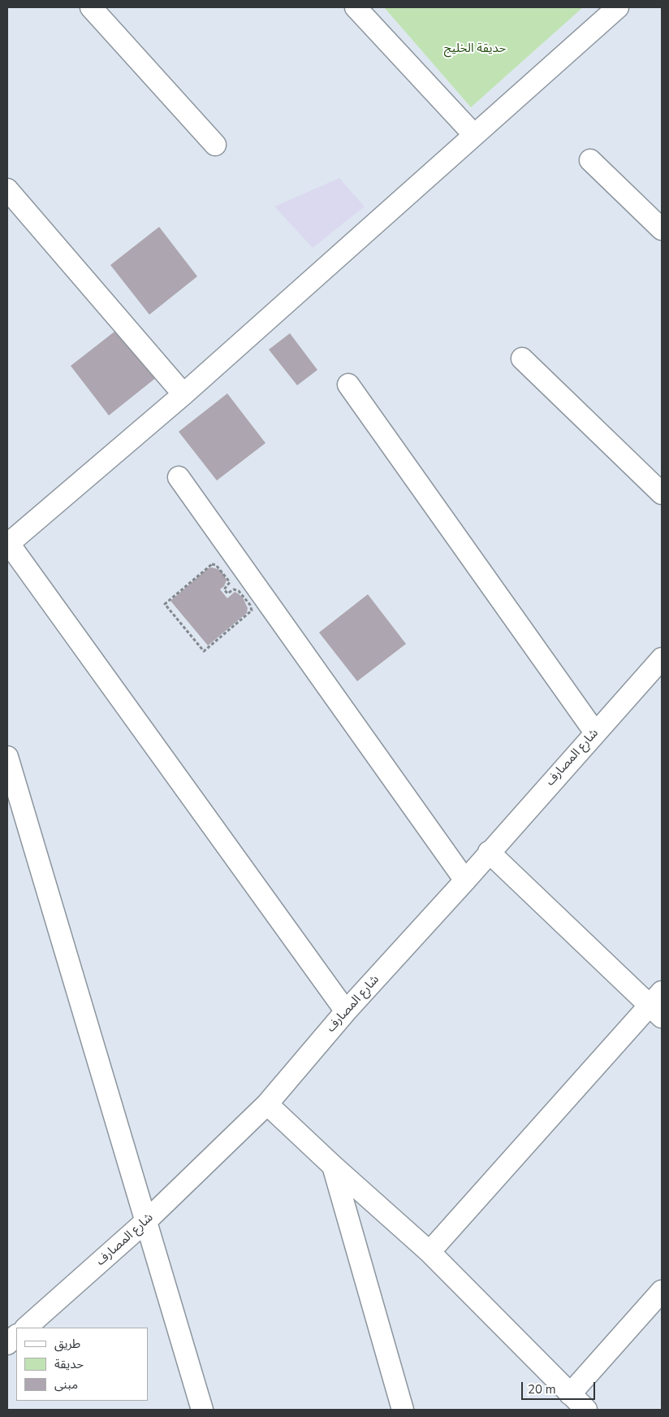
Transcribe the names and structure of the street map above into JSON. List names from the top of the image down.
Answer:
{
  "streets": {
    "street": ["شارع المصارف"]
  },
  "parks": ["حديقة الخليج"],
  "legend": ["طريق", "حديقة", "مبنى"],
  "scale_bar": "20 m"
}
